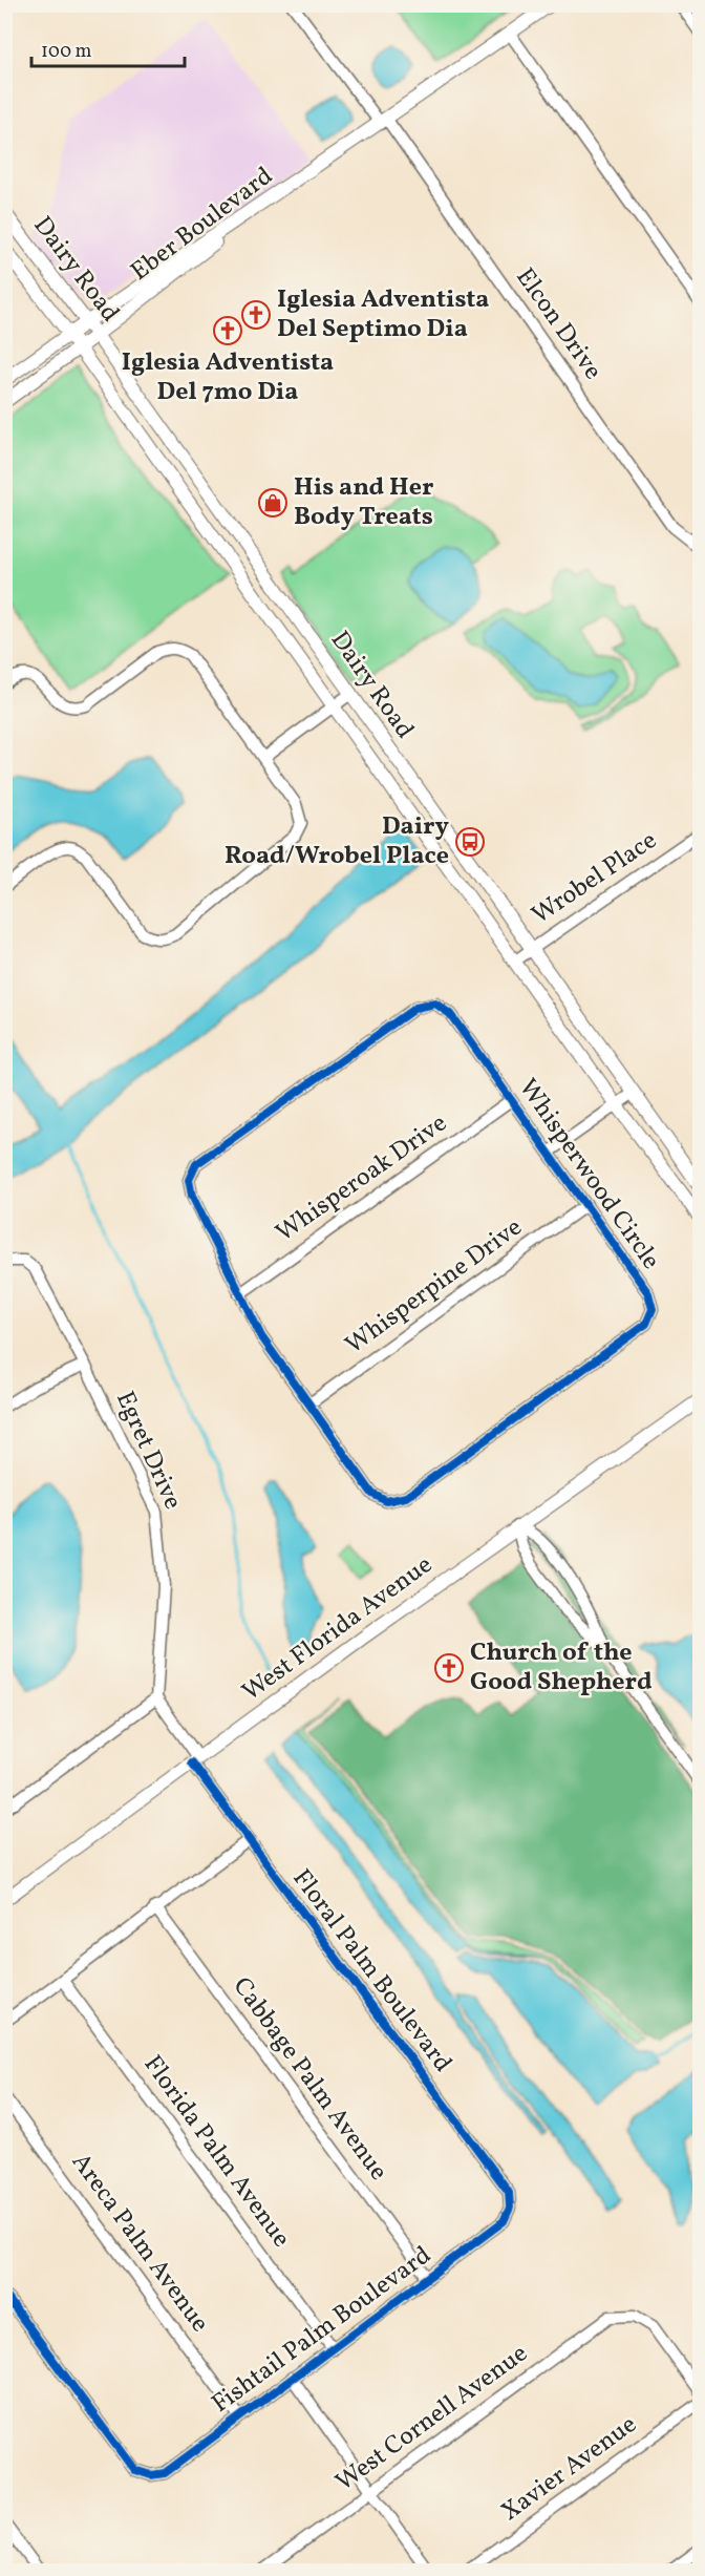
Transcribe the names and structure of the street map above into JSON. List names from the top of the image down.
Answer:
{
  "streets": {
    "street": [
      "Eber Boulevard",
      "Dairy Road",
      "Elcon Drive",
      "Wrobel Place",
      "Whisperwood Circle",
      "Whisperoak Drive",
      "Whisperpine Drive",
      "Egret Drive",
      "West Florida Avenue",
      "Floral Palm Boulevard",
      "Cabbage Palm Avenue",
      "Florida Palm Avenue",
      "Areca Palm Avenue",
      "Fishtail Palm Boulevard",
      "West Cornell Avenue",
      "Xavier Avenue"
    ]
  },
  "crossings": [
    ["Eber Boulevard", "Dairy Road"],
    ["Eber Boulevard", "Elcon Drive"],
    ["Dairy Road", "Wrobel Place"],
    ["Dairy Road", "Whisperwood Circle"],
    ["Whisperwood Circle", "Whisperoak Drive"],
    ["Whisperwood Circle", "Whisperpine Drive"],
    ["West Florida Avenue", "Floral Palm Boulevard"],
    ["Floral Palm Boulevard", "Fishtail Palm Boulevard"],
    ["Cabbage Palm Avenue", "Fishtail Palm Boulevard"],
    ["Florida Palm Avenue", "Fishtail Palm Boulevard"],
    ["Areca Palm Avenue", "Fishtail Palm Boulevard"]
  ],
  "places": {
    "church": ["Iglesia Adventista Del Septimo Dia", "Iglesia Adventista Del 7mo Dia", "Church of the Good Shepherd"],
    "shop": ["His and Her Body Treats"],
    "bus stop": ["Dairy Road/Wrobel Place"]
  },
  "scale_bar": "100 m"
}
